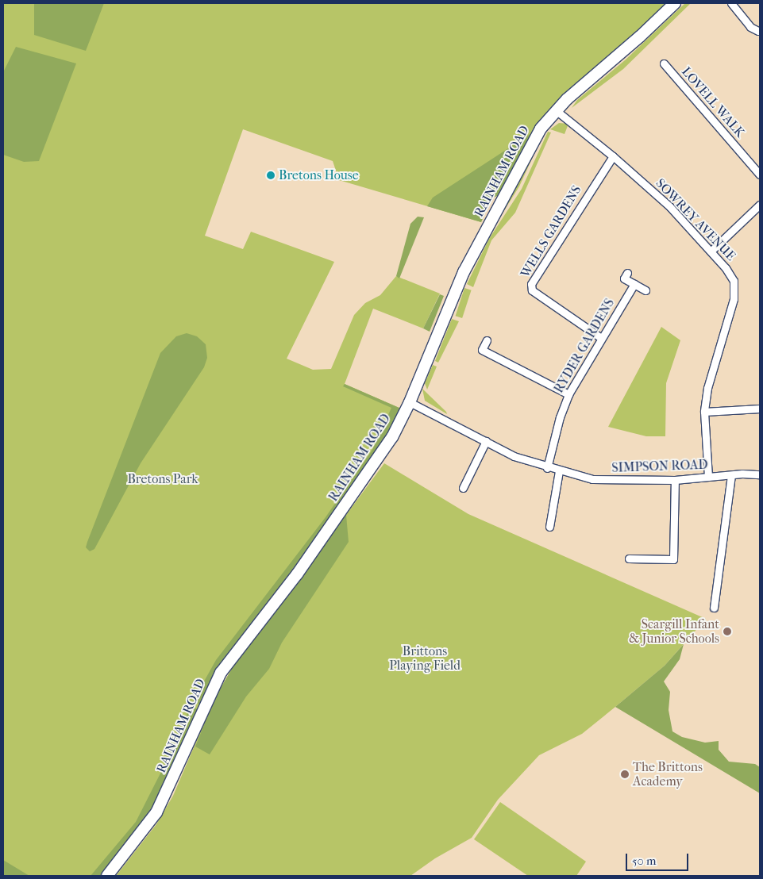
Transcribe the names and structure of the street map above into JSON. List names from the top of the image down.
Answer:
{
  "streets": {
    "main road": ["RAINHAM ROAD"],
    "street": [
      "LOVELL WALK",
      "SOWREY AVENUE",
      "WELLS GARDENS",
      "RYDER GARDENS",
      "SIMPSON ROAD"
    ]
  },
  "crossings": [
    ["RAINHAM ROAD", "SOWREY AVENUE"],
    ["RAINHAM ROAD", "SIMPSON ROAD"],
    ["SOWREY AVENUE", "WELLS GARDENS"],
    ["SOWREY AVENUE", "SIMPSON ROAD"],
    ["WELLS GARDENS", "RYDER GARDENS"],
    ["RYDER GARDENS", "SIMPSON ROAD"]
  ],
  "parks": ["Bretons Park", "Brittons Playing Field"],
  "places": ["Bretons House", "Scargill Infant & Junior Schools", "The Brittons Academy"],
  "scale_bar": "50 m"
}
